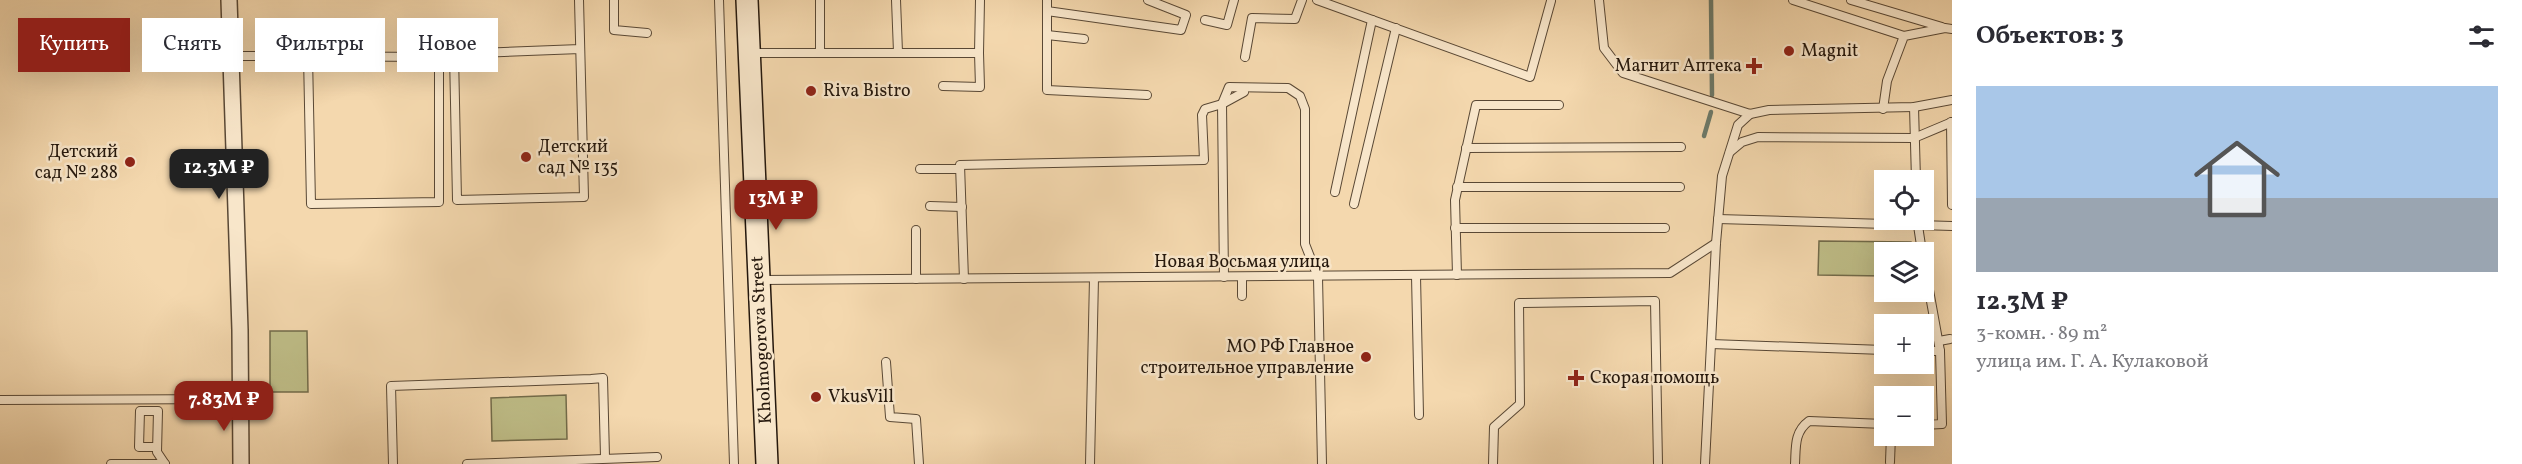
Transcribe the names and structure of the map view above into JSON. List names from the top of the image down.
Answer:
{
  "streets": {
    "main road": ["Kholmogorova Street"],
    "lane": ["Новая Восьмая улица"]
  },
  "crossings": [
    ["Новая Восьмая улица", "Kholmogorova Street"]
  ],
  "places": {
    "other": [
      "Magnit",
      "Riva Bistro",
      "Детский сад № 135",
      "Детский сад № 288",
      "МО РФ Главное строительное управление",
      "VkusVill"
    ],
    "health": ["Магнит Аптека", "Скорая помощь"]
  },
  "page": {
    "heading": "Объектов: 3",
    "chip": [
      "Купить",
      "Снять",
      "Фильтры",
      "Новое"
    ],
    "list": [
      {
        "name": "12.3M ₽",
        "note": "3-комн. · 89 m² · улица им. Г. А. Кулаковой"
      }
    ],
    "price": ["12.3M ₽", "13M ₽", "7.83M ₽"],
    "map_buttons": ["+", "−"]
  }
}
